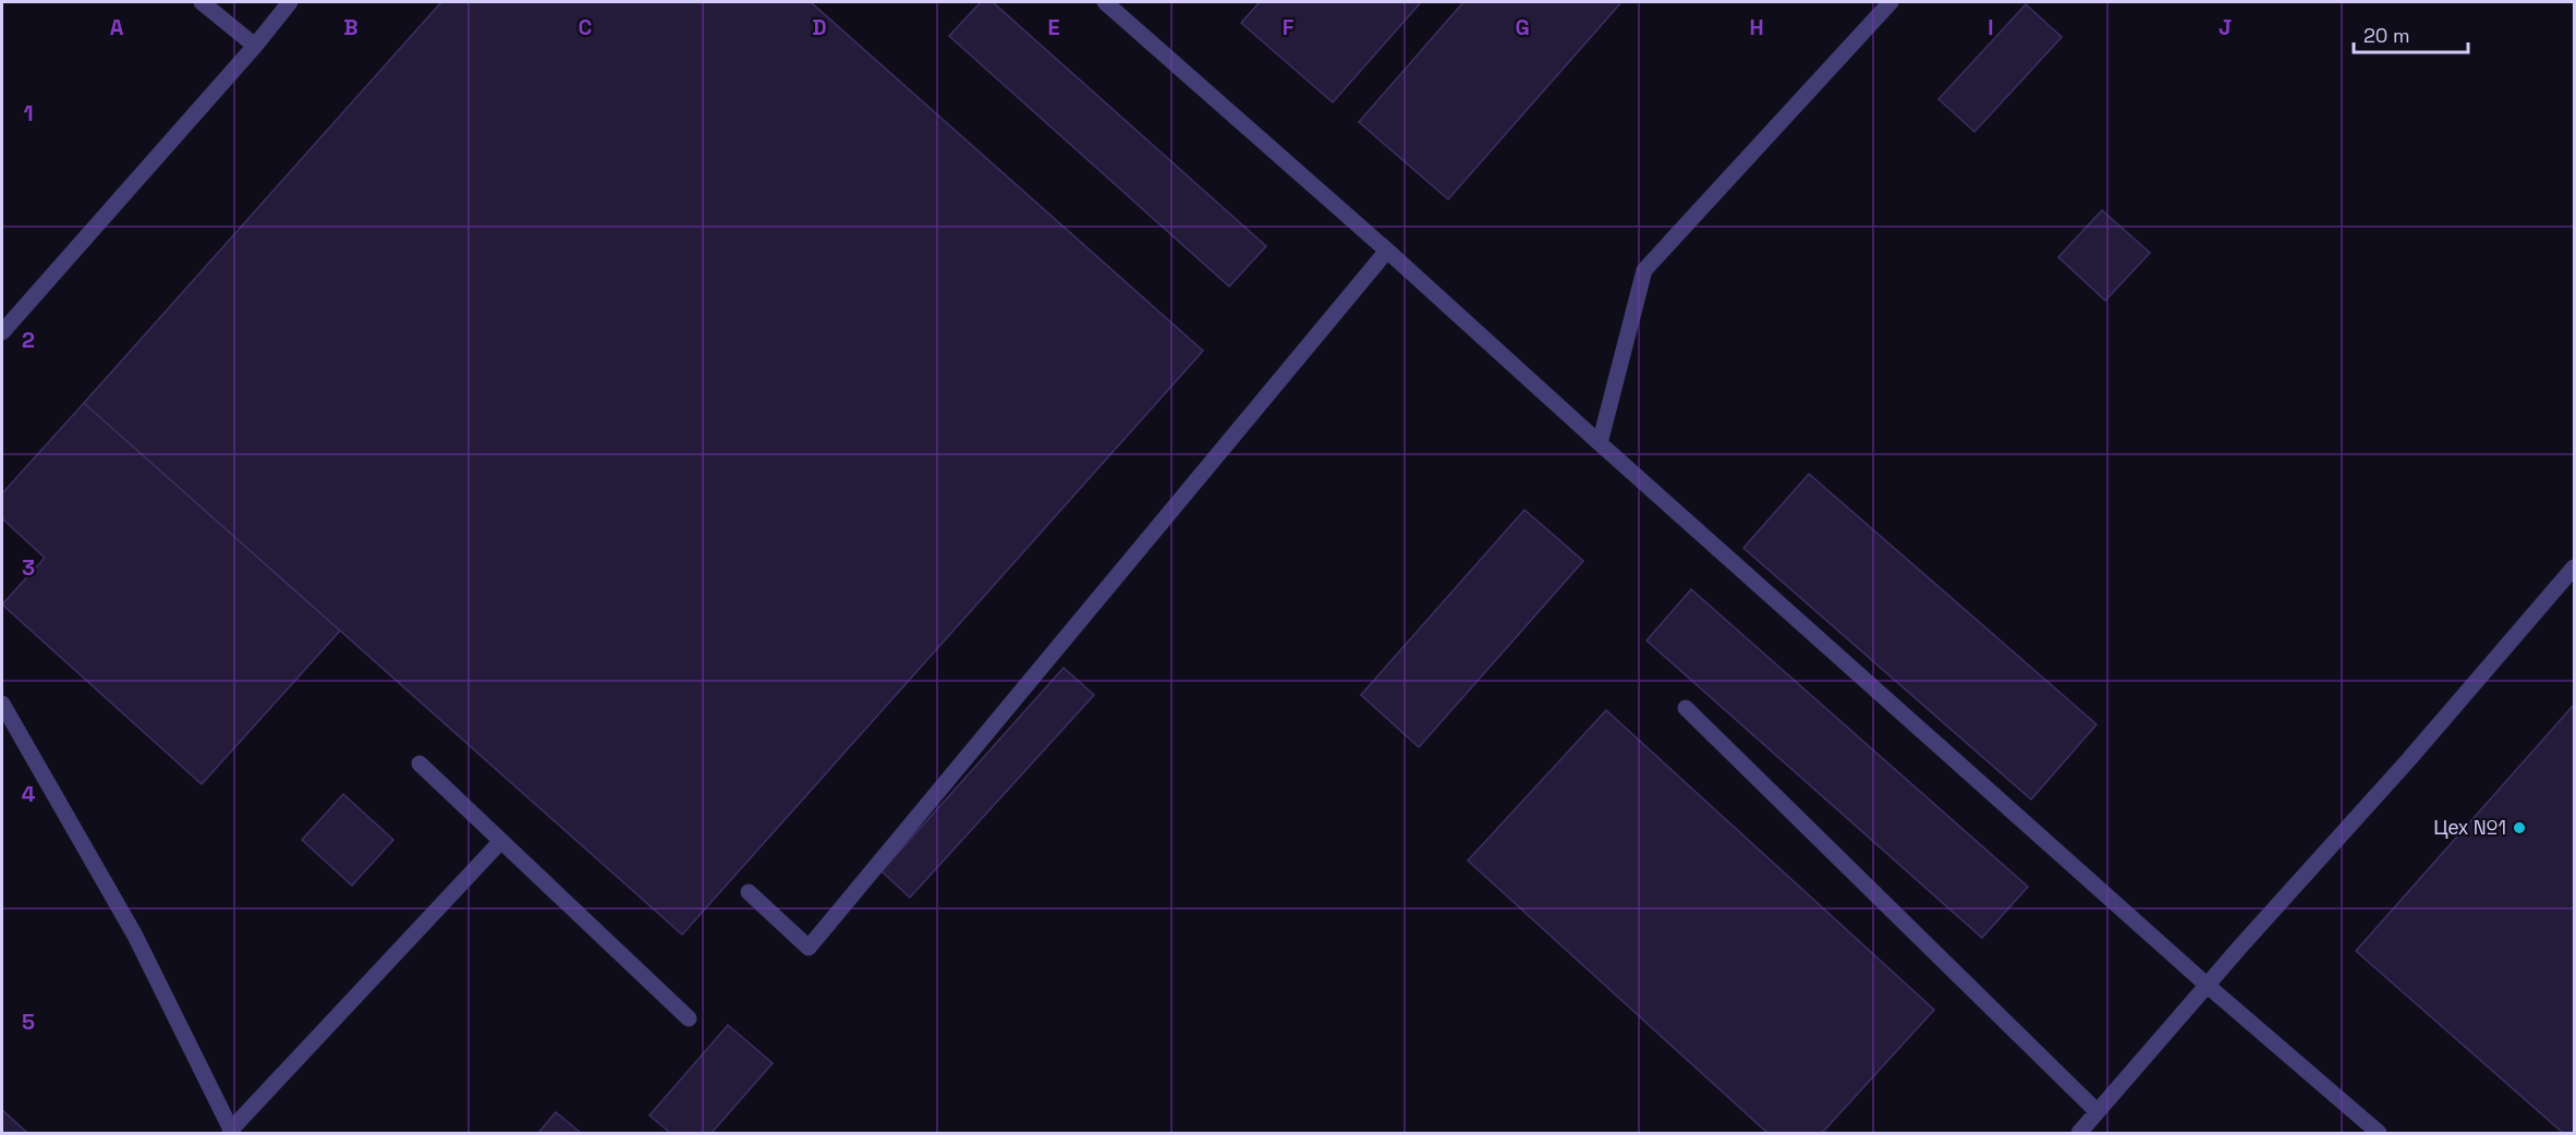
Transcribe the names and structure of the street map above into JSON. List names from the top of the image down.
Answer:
{
  "places": ["Цех №1"],
  "scale_bar": "20 m",
  "grid": {
    "columns": [
      "A",
      "B",
      "C",
      "D",
      "E",
      "F",
      "G",
      "H",
      "I",
      "J"
    ],
    "rows": [
      "1",
      "2",
      "3",
      "4",
      "5"
    ]
  }
}
